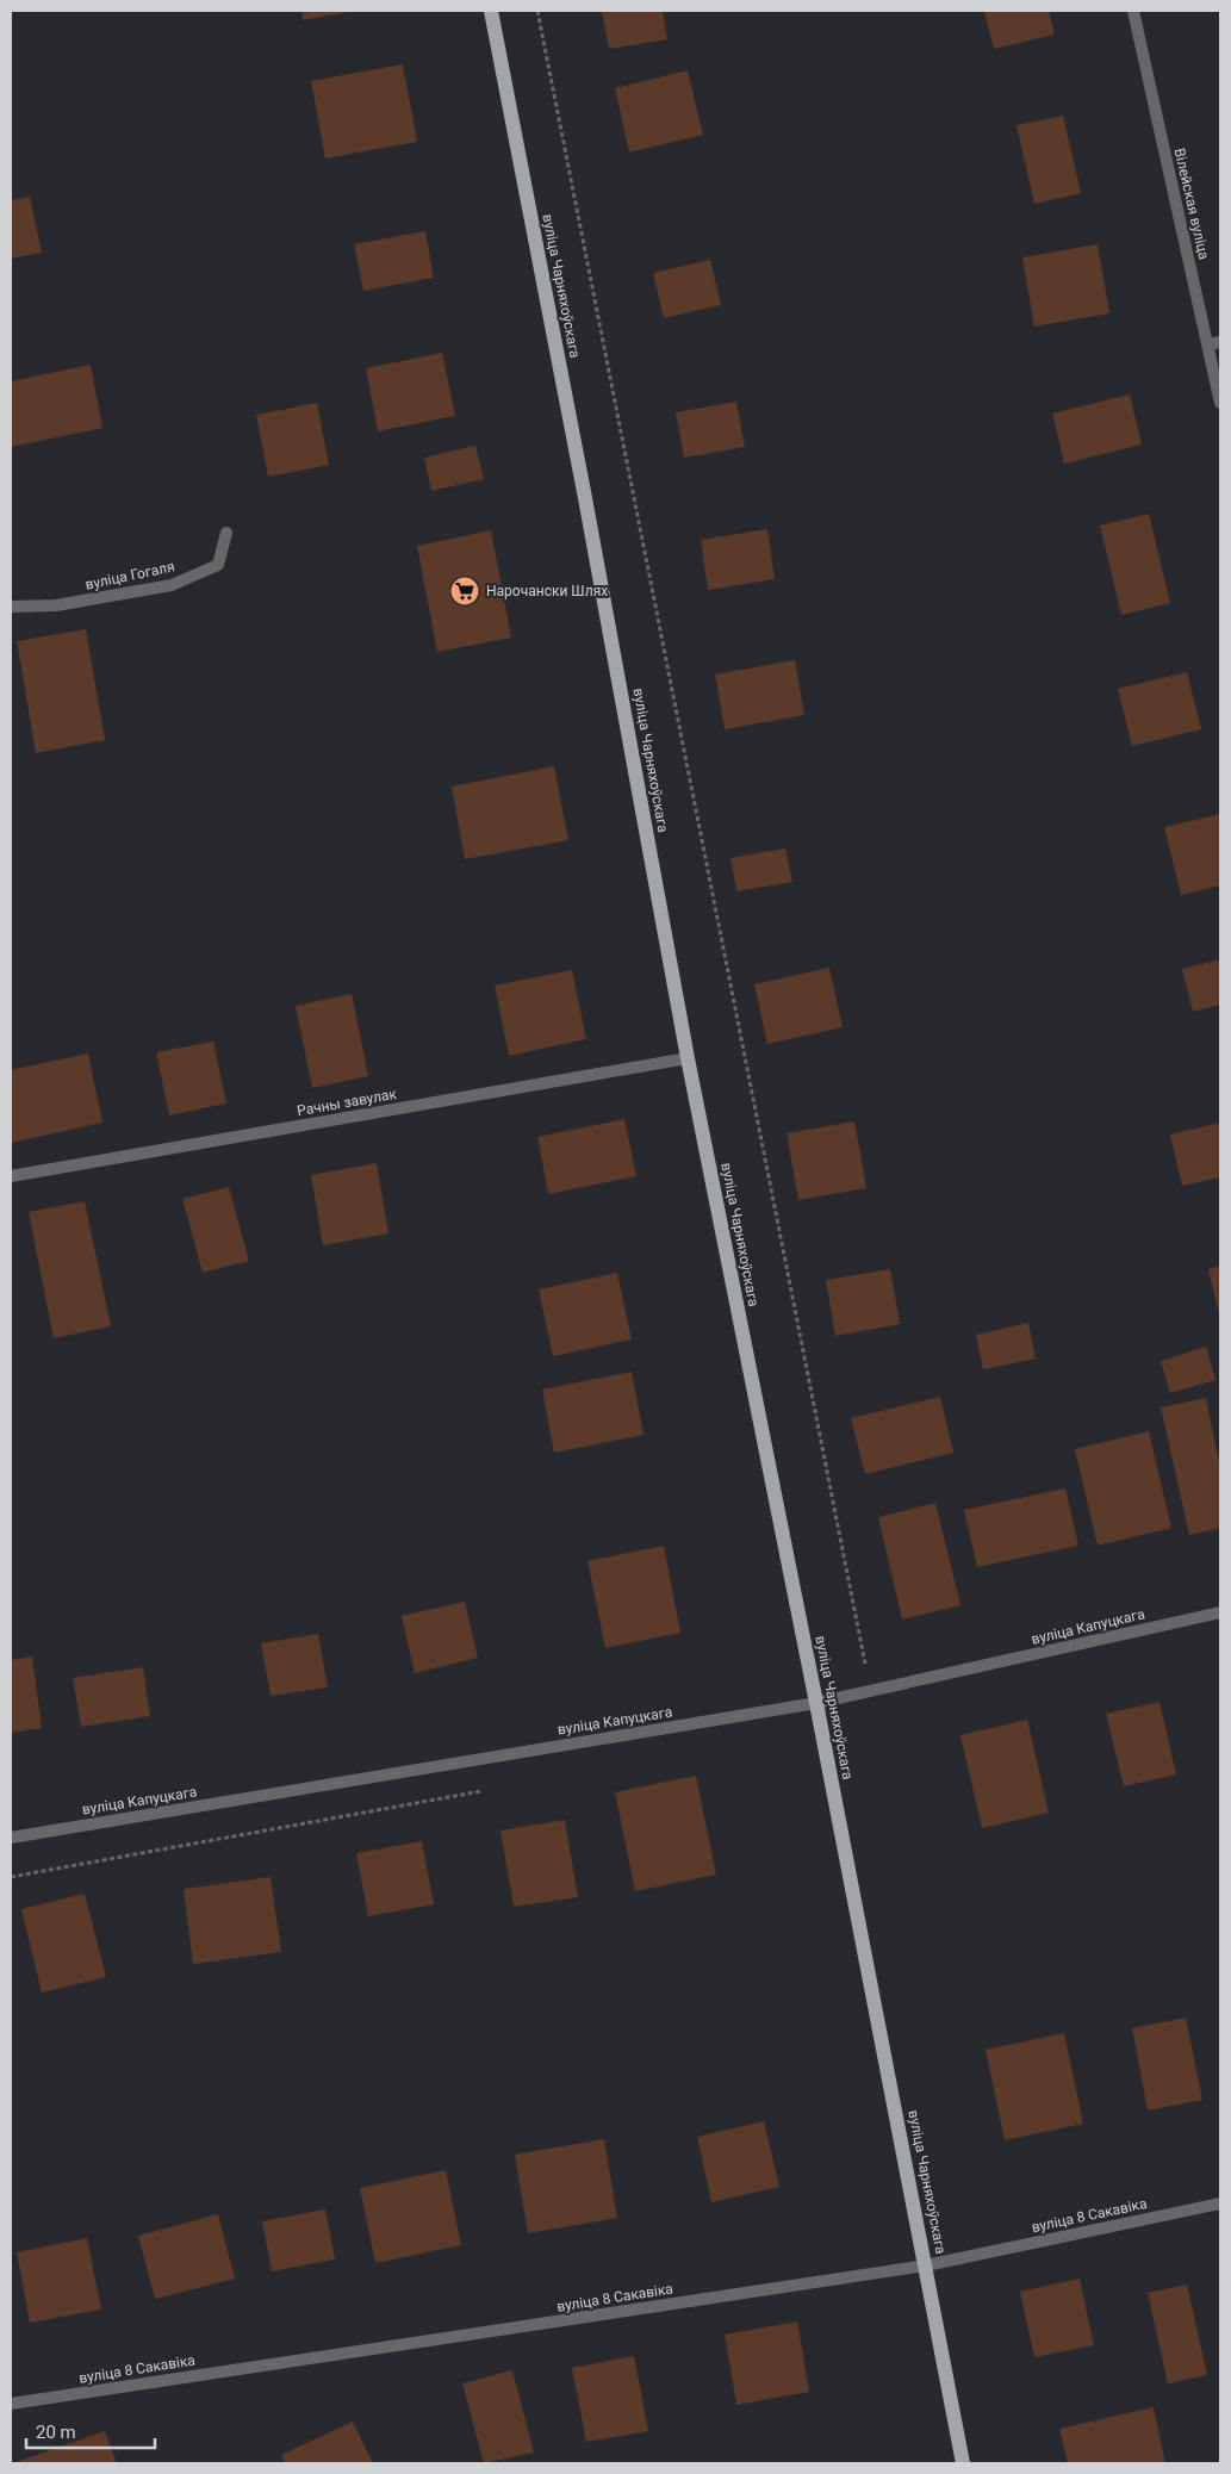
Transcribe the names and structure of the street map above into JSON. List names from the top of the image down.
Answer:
{
  "streets": {
    "main road": ["вуліца Чарняхоўскага"],
    "street": [
      "Вілейская вуліца",
      "вуліца Гогаля",
      "Рачны завулак",
      "вуліца Капуцкага",
      "вуліца 8 Сакавіка"
    ]
  },
  "crossings": [
    ["вуліца Чарняхоўскага", "Рачны завулак"],
    ["вуліца Чарняхоўскага", "вуліца Капуцкага"],
    ["вуліца Чарняхоўскага", "вуліца 8 Сакавіка"]
  ],
  "places": {
    "supermarket": ["Нарочански Шлях"]
  },
  "scale_bar": "20 m"
}
